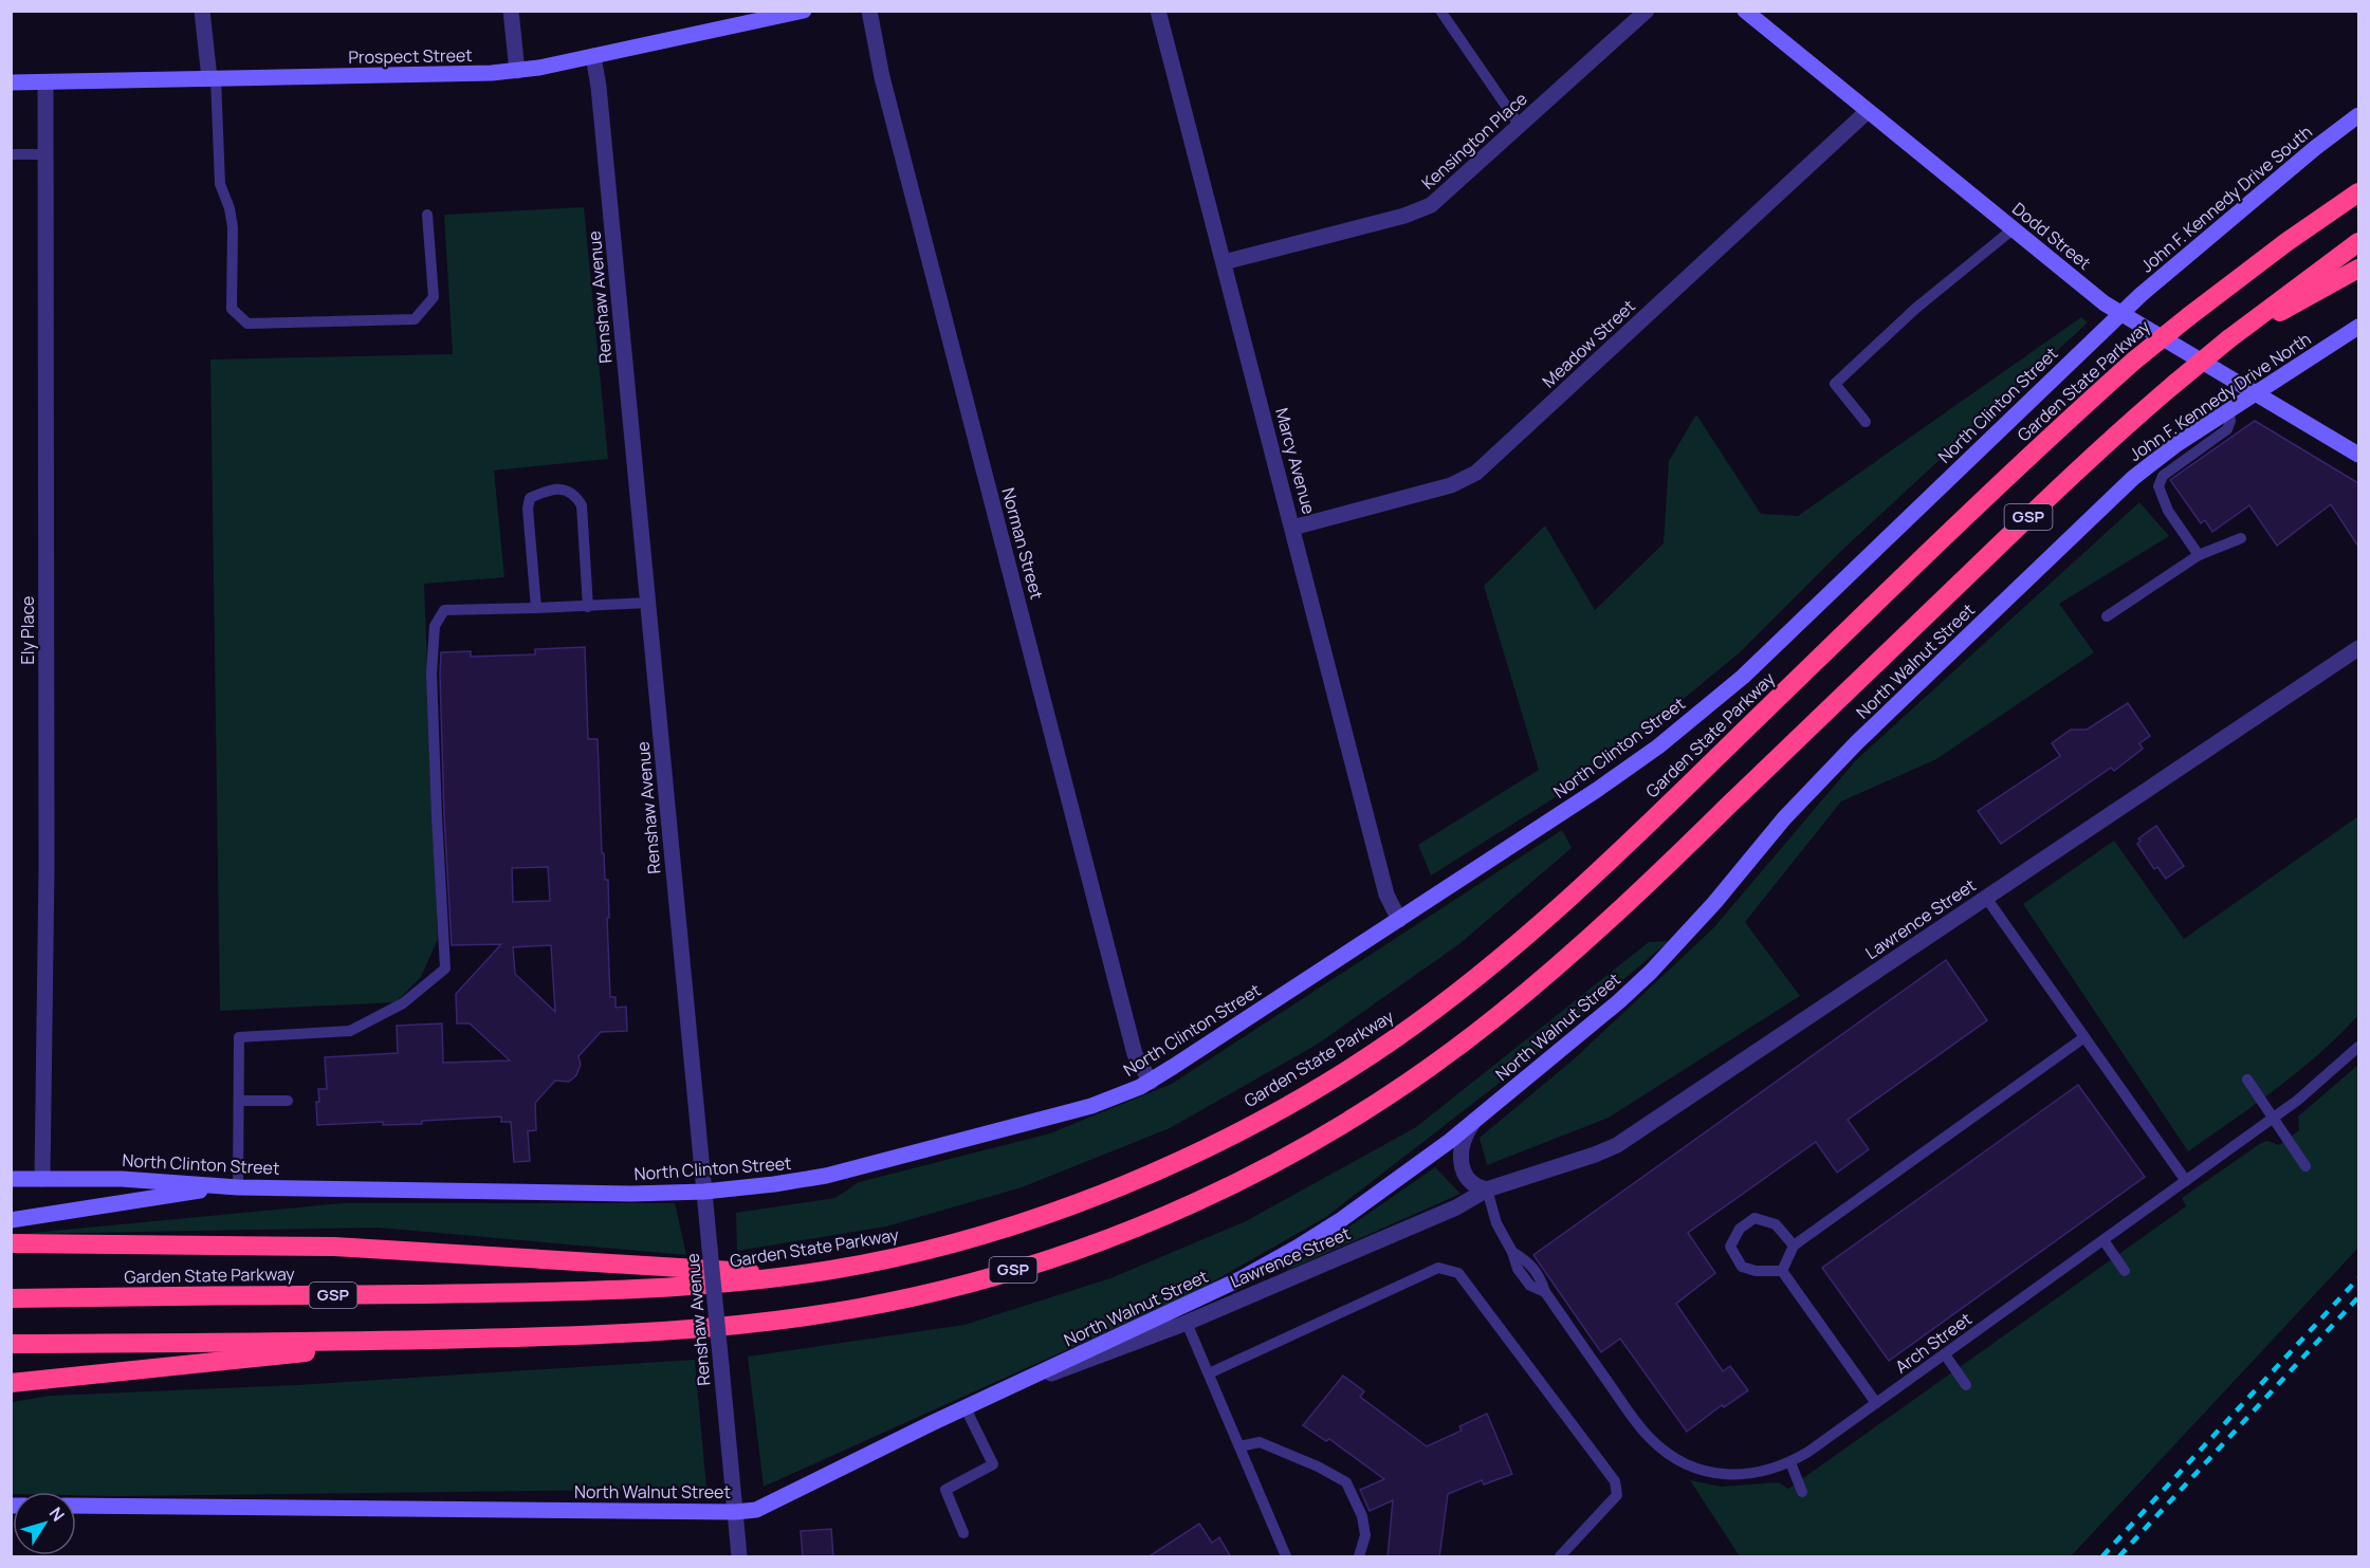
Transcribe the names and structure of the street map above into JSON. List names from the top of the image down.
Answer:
{
  "streets": {
    "highway": ["Garden State Parkway", "GSP"],
    "main road": [
      "Prospect Street",
      "John F. Kennedy Drive South",
      "Dodd Street",
      "John F. Kennedy Drive North",
      "North Clinton Street",
      "North Walnut Street"
    ],
    "street": [
      "Kensington Place",
      "Renshaw Avenue",
      "Meadow Street",
      "Marcy Avenue",
      "Norman Street",
      "Ely Place",
      "Lawrence Street"
    ],
    "lane": ["Arch Street"]
  },
  "crossings": [
    ["Prospect Street", "Renshaw Avenue"],
    ["Prospect Street", "Ely Place"],
    ["Kensington Place", "Marcy Avenue"],
    ["John F. Kennedy Drive South", "Dodd Street"],
    ["John F. Kennedy Drive South", "North Clinton Street"],
    ["Dodd Street", "Meadow Street"],
    ["Dodd Street", "John F. Kennedy Drive North"],
    ["Dodd Street", "North Clinton Street"],
    ["Renshaw Avenue", "North Clinton Street"],
    ["Renshaw Avenue", "North Walnut Street"],
    ["Meadow Street", "Marcy Avenue"],
    ["John F. Kennedy Drive North", "North Walnut Street"],
    ["North Clinton Street", "Marcy Avenue"],
    ["North Clinton Street", "Norman Street"],
    ["North Clinton Street", "Ely Place"],
    ["North Walnut Street", "Lawrence Street"],
    ["Lawrence Street", "Arch Street"]
  ],
  "north": "top right"
}
